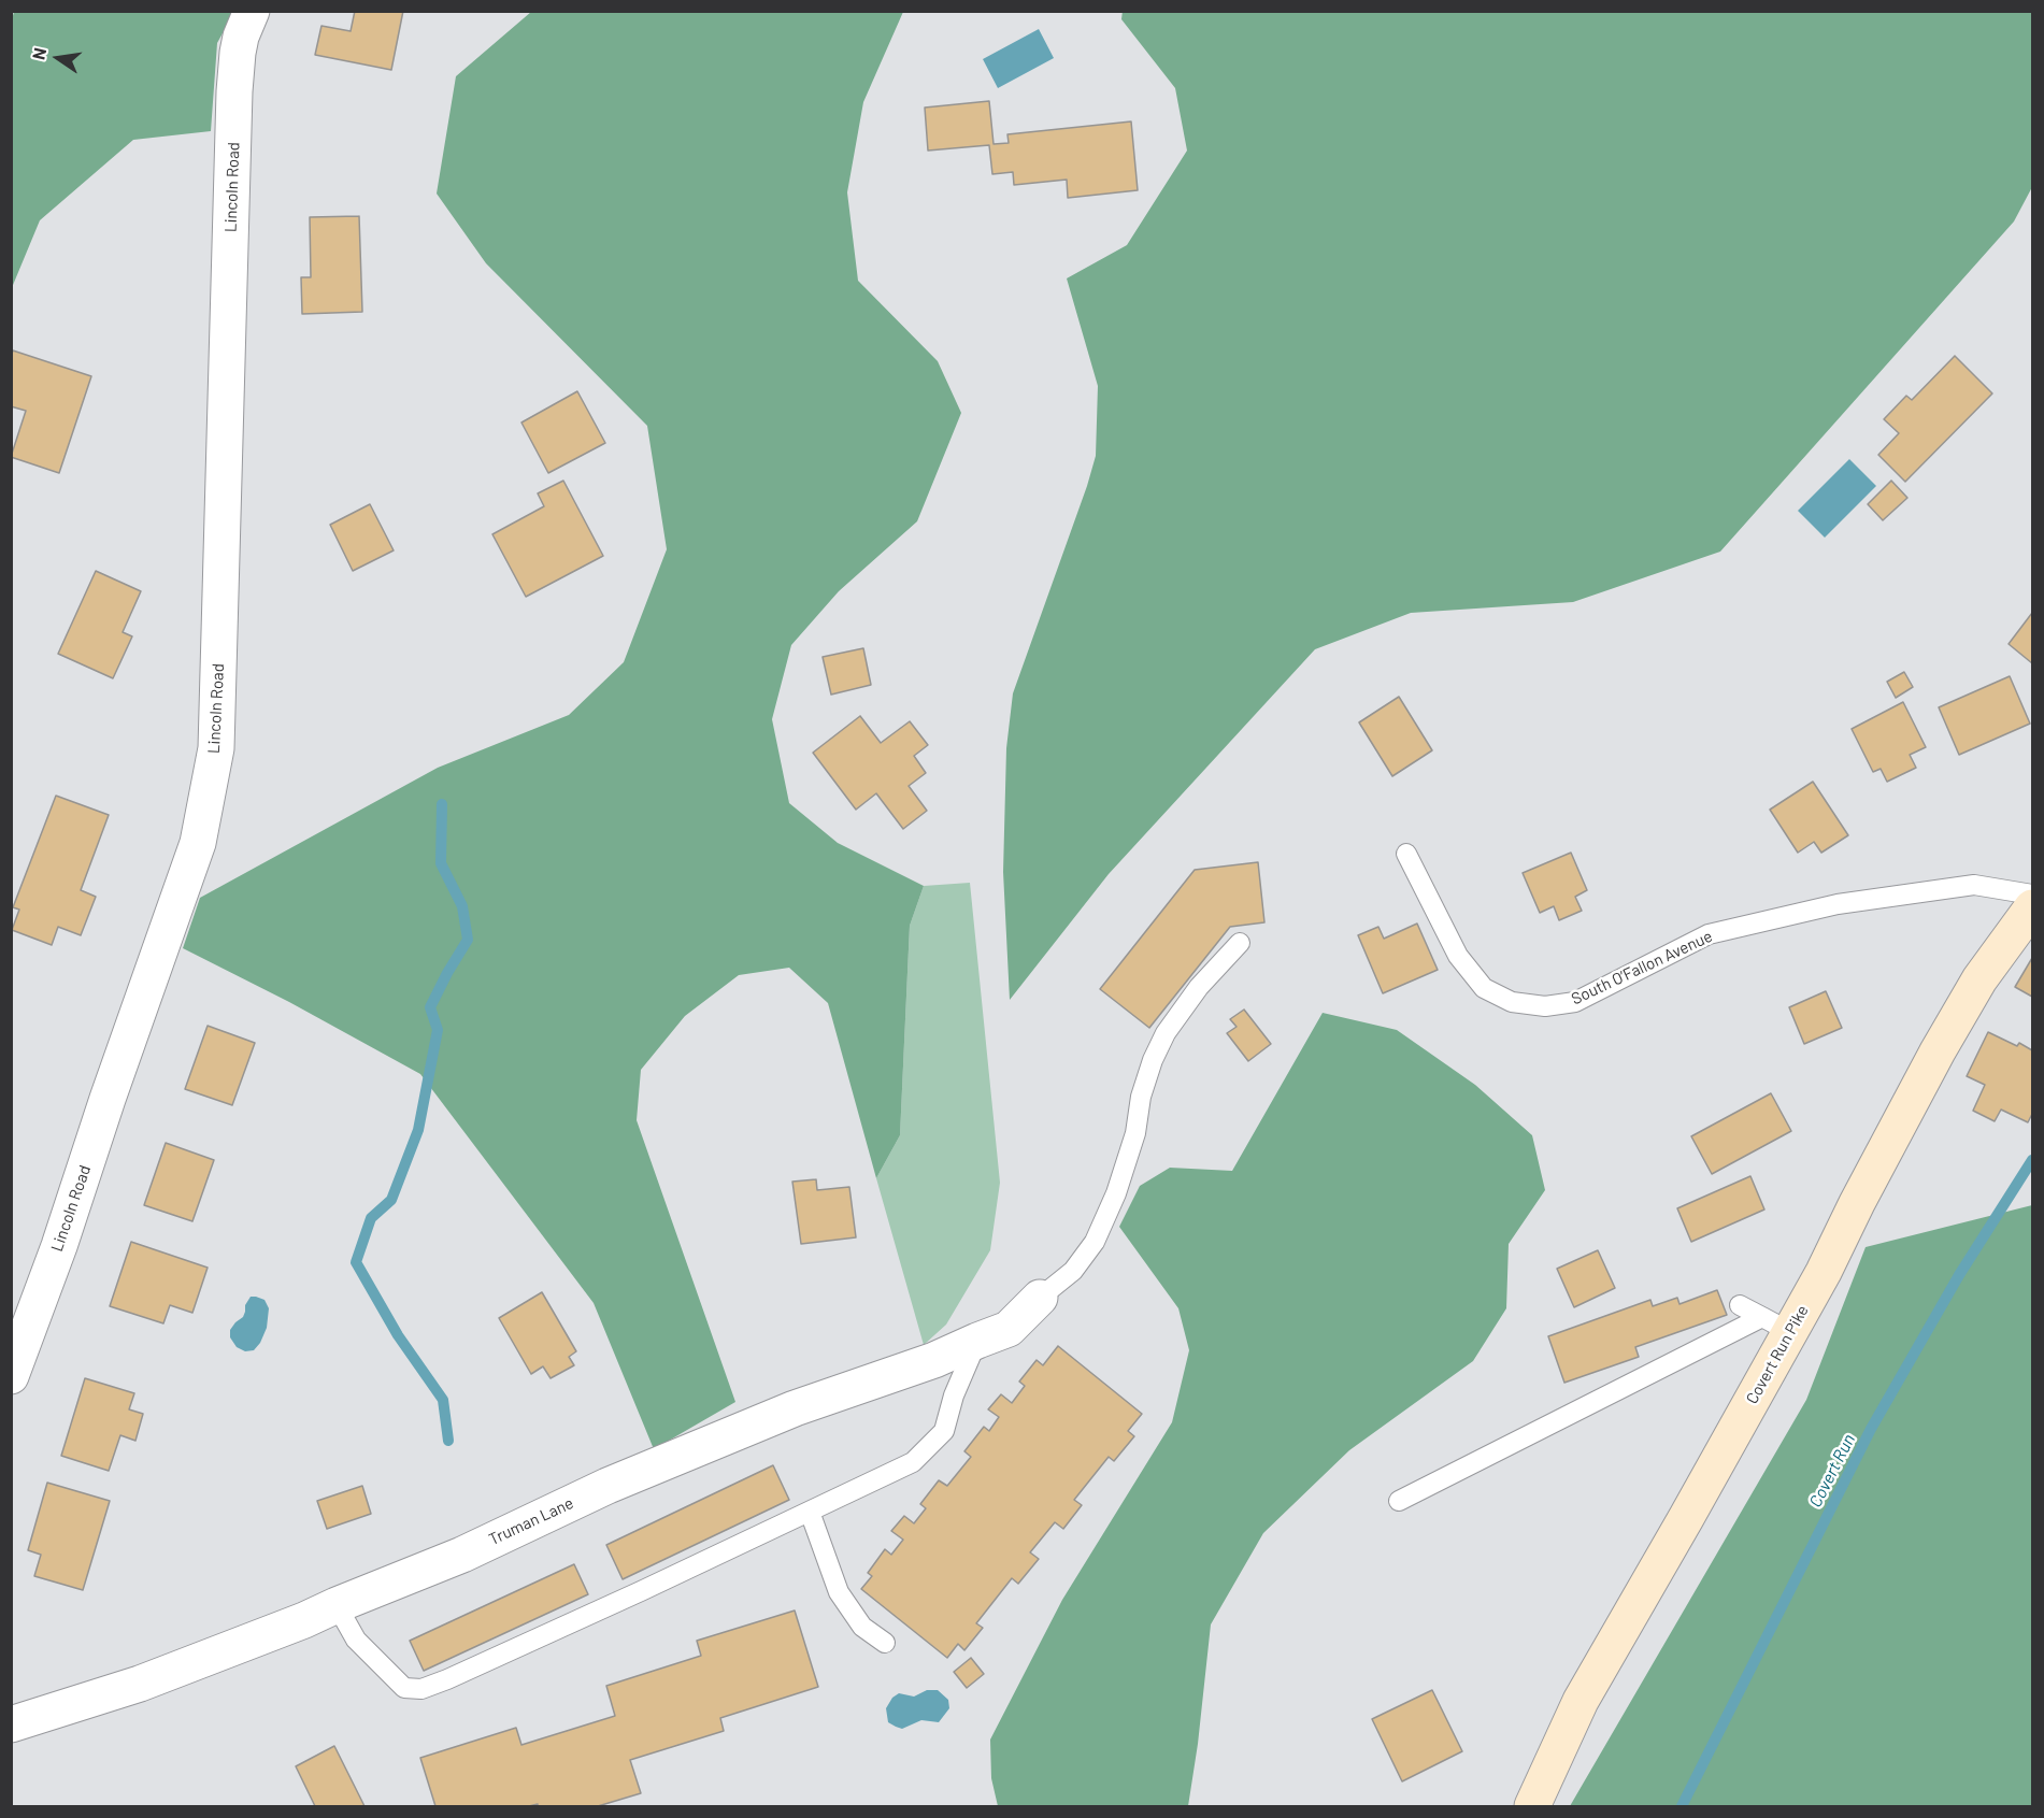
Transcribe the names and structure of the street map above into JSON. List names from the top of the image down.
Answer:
{
  "streets": {
    "street": ["Lincoln Road", "Covert Run Pike", "Truman Lane"],
    "lane": ["South O’Fallon Avenue"]
  },
  "water": ["Covert Run"],
  "north": "left"
}
